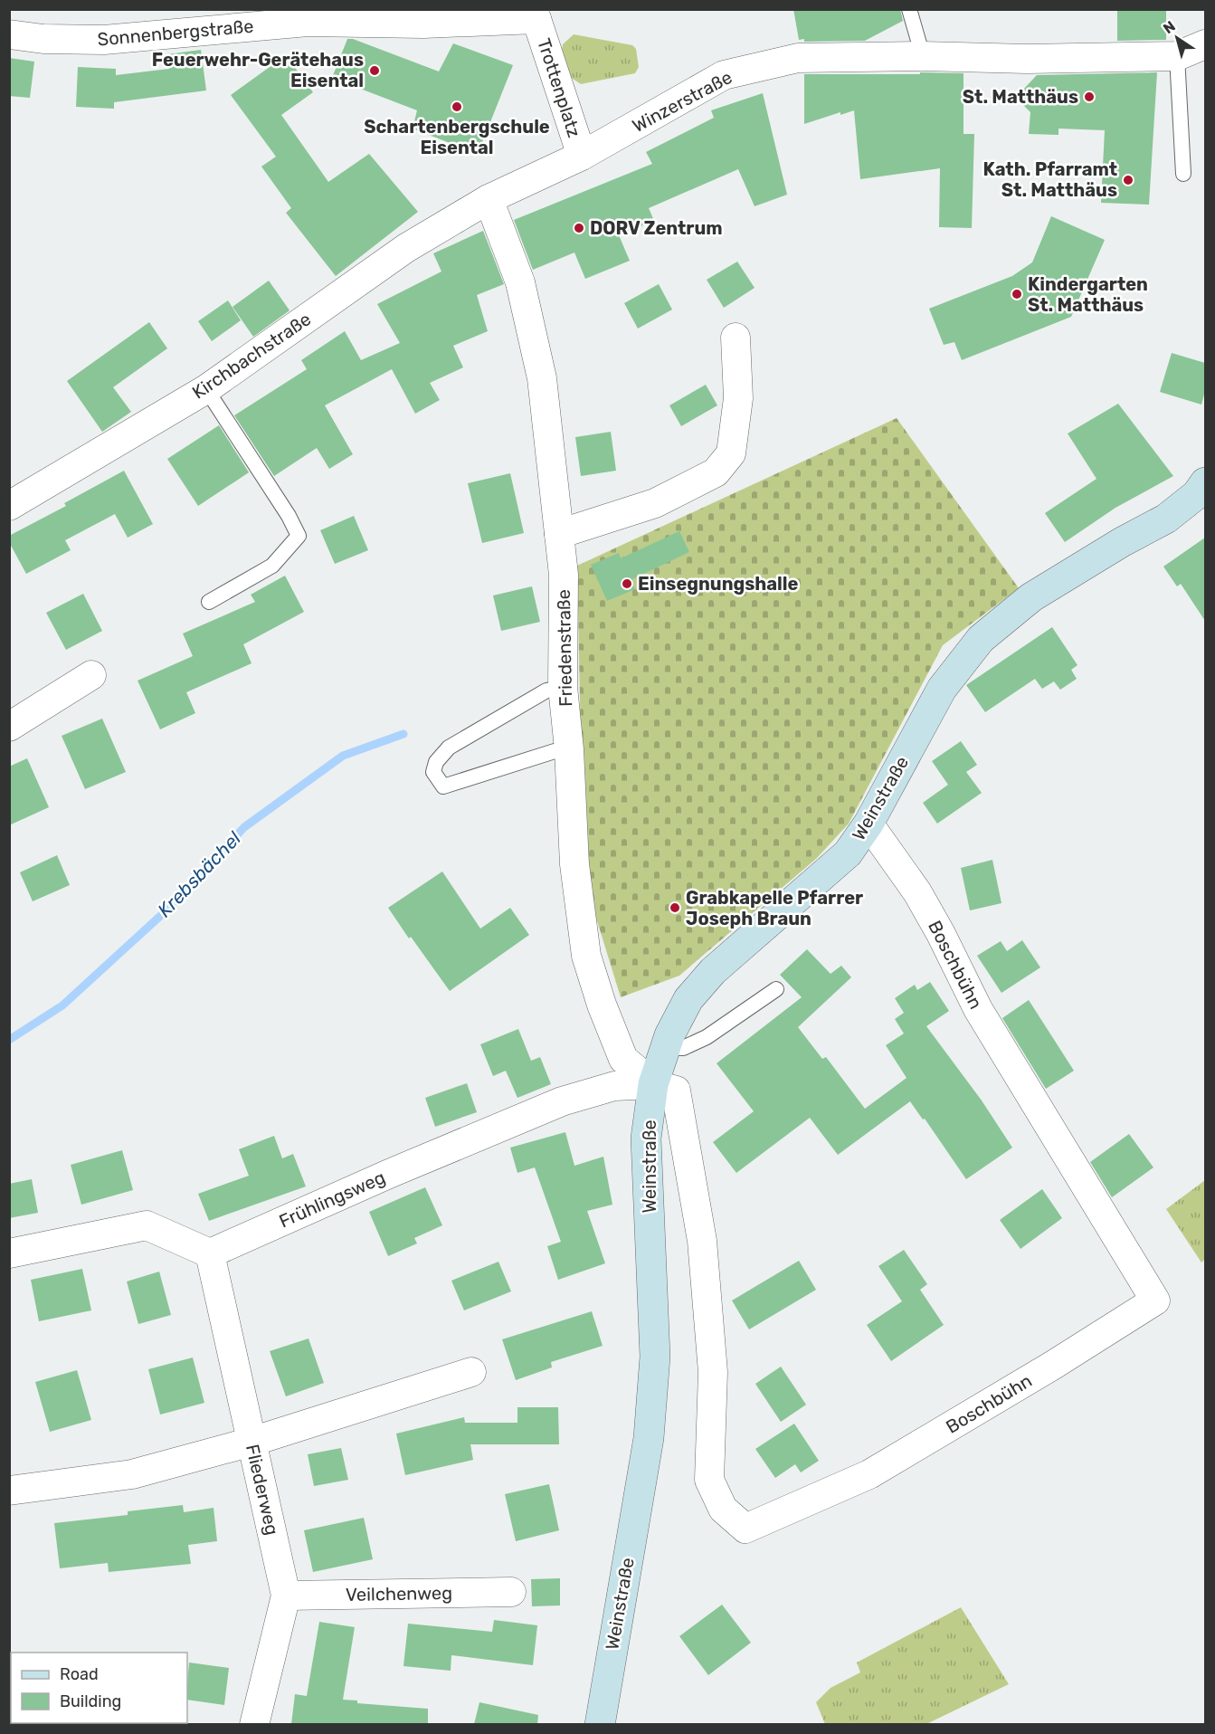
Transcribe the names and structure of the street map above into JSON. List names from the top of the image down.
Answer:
{
  "streets": {
    "main road": ["Weinstraße"],
    "street": [
      "Sonnenbergstraße",
      "Trottenplatz",
      "Winzerstraße",
      "Kirchbachstraße",
      "Friedenstraße",
      "Boschbühn",
      "Frühlingsweg",
      "Fliederweg",
      "Veilchenweg"
    ]
  },
  "crossings": [
    ["Sonnenbergstraße", "Trottenplatz"],
    ["Trottenplatz", "Winzerstraße"],
    ["Winzerstraße", "Kirchbachstraße"],
    ["Winzerstraße", "Friedenstraße"],
    ["Kirchbachstraße", "Friedenstraße"],
    ["Friedenstraße", "Weinstraße"],
    ["Friedenstraße", "Boschbühn"],
    ["Friedenstraße", "Frühlingsweg"],
    ["Weinstraße", "Boschbühn"],
    ["Weinstraße", "Frühlingsweg"],
    ["Boschbühn", "Frühlingsweg"],
    ["Frühlingsweg", "Fliederweg"],
    ["Fliederweg", "Veilchenweg"]
  ],
  "water": ["Krebsbächel"],
  "places": [
    "Feuerwehr-Gerätehaus Eisental",
    "St. Matthäus",
    "Schartenbergschule Eisental",
    "Kath. Pfarramt St. Matthäus",
    "DORV Zentrum",
    "Kindergarten St. Matthäus",
    "Einsegnungshalle",
    "Grabkapelle Pfarrer Joseph Braun"
  ],
  "legend": ["Road", "Building"],
  "north": "top left"
}
